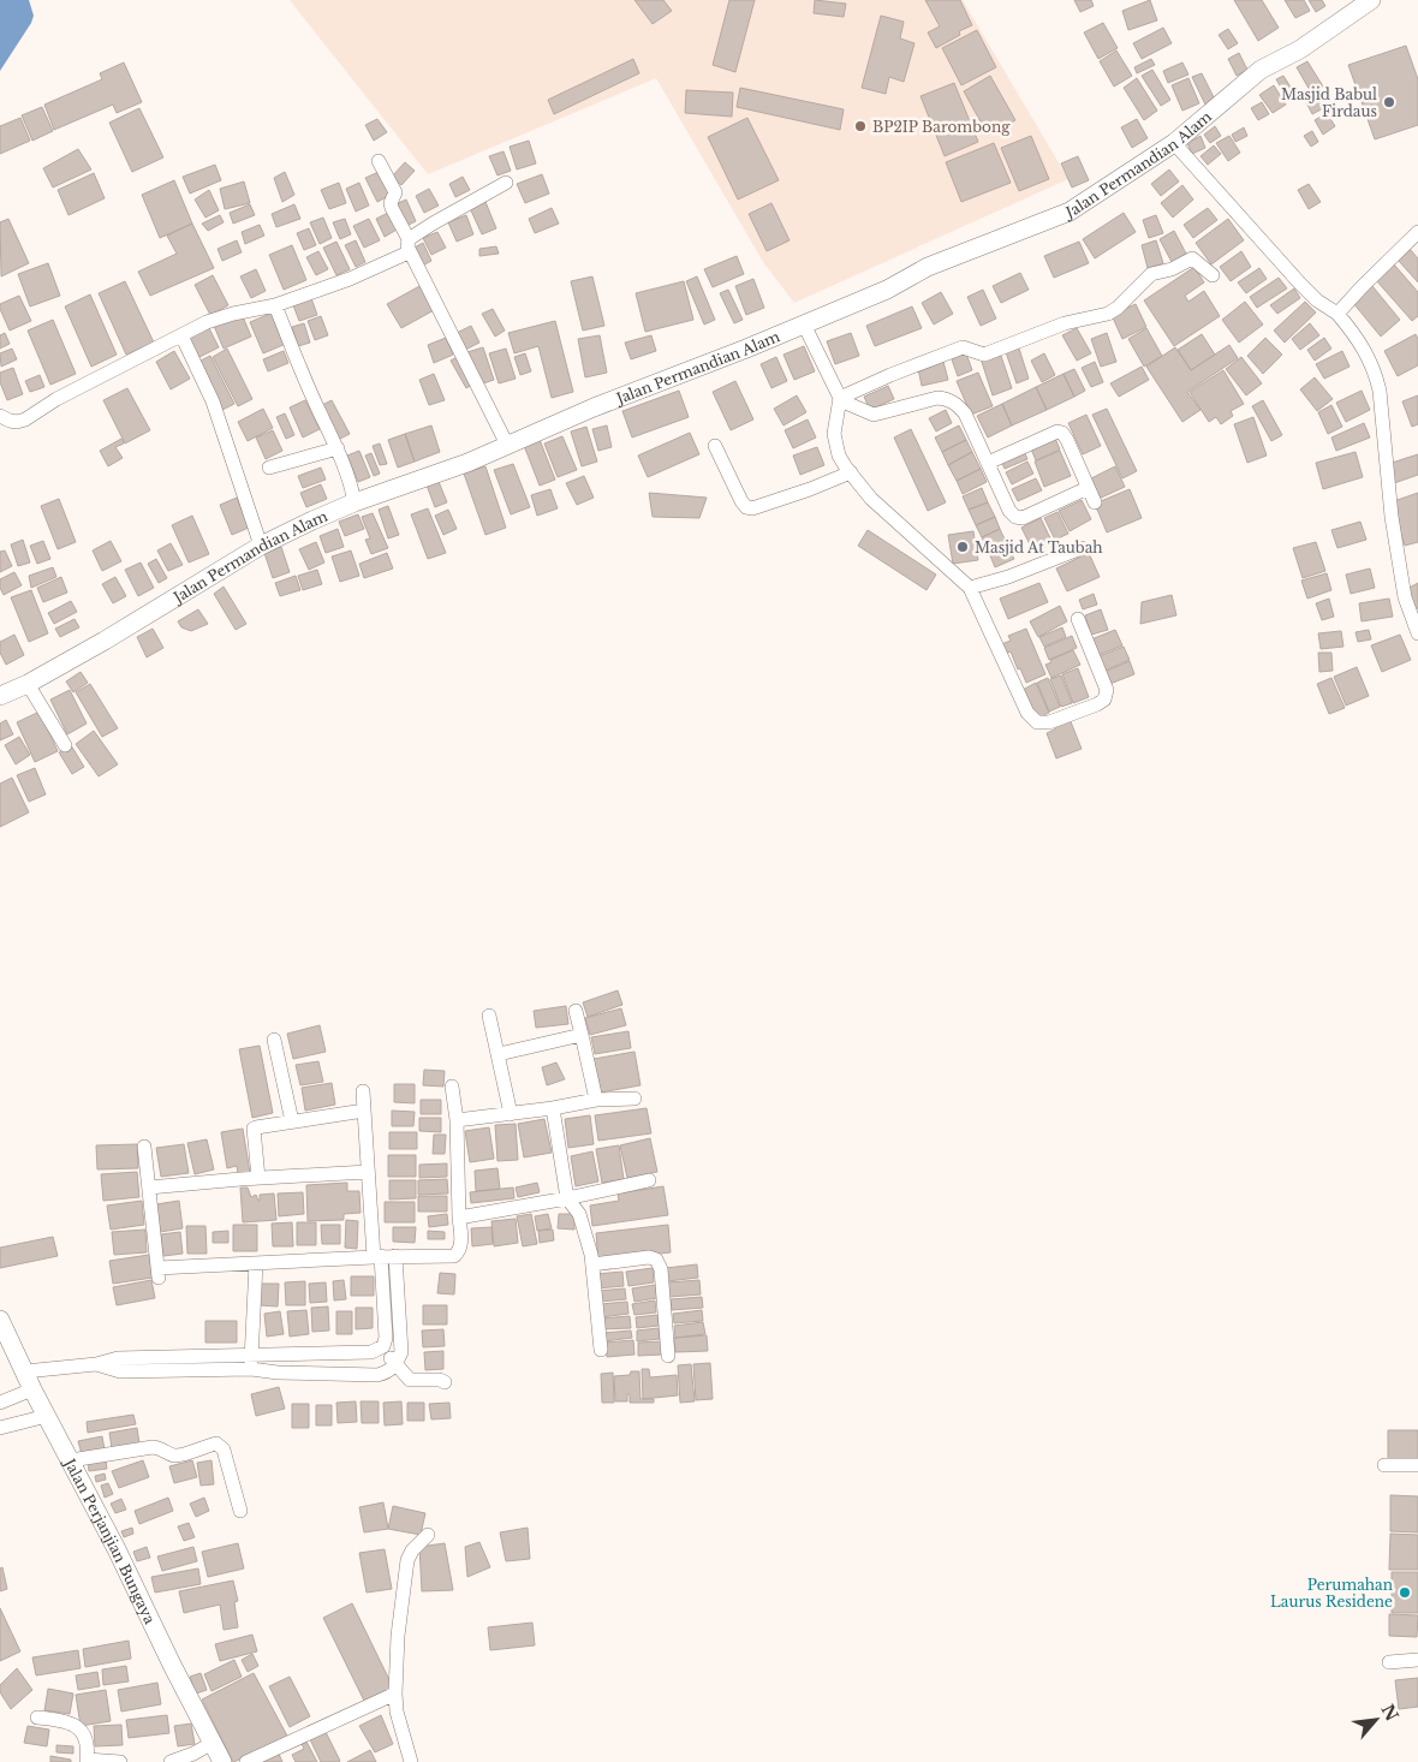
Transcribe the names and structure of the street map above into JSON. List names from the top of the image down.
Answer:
{
  "streets": {
    "main road": ["Jalan Permandian Alam", "Jalan Perjanjian Bungaya"]
  },
  "places": [
    "Masjid Babul Firdaus",
    "BP2IP Barombong",
    "Masjid At Taubah",
    "Perumahan Laurus Residene"
  ],
  "north": "top right"
}
